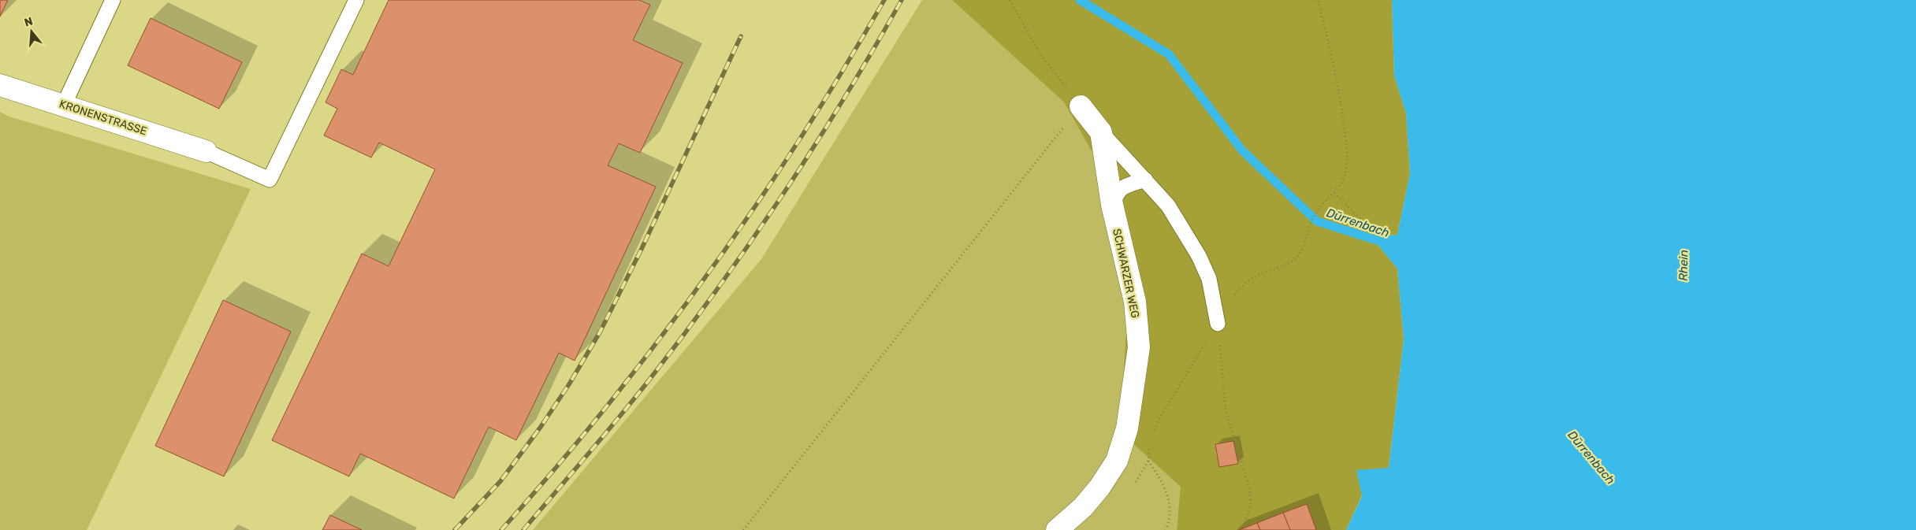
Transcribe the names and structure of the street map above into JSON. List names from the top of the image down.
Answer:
{
  "streets": {
    "street": ["KRONENSTRASSE", "SCHWARZER WEG"]
  },
  "water": ["Dürrenbach", "Rhein"],
  "north": "top"
}
